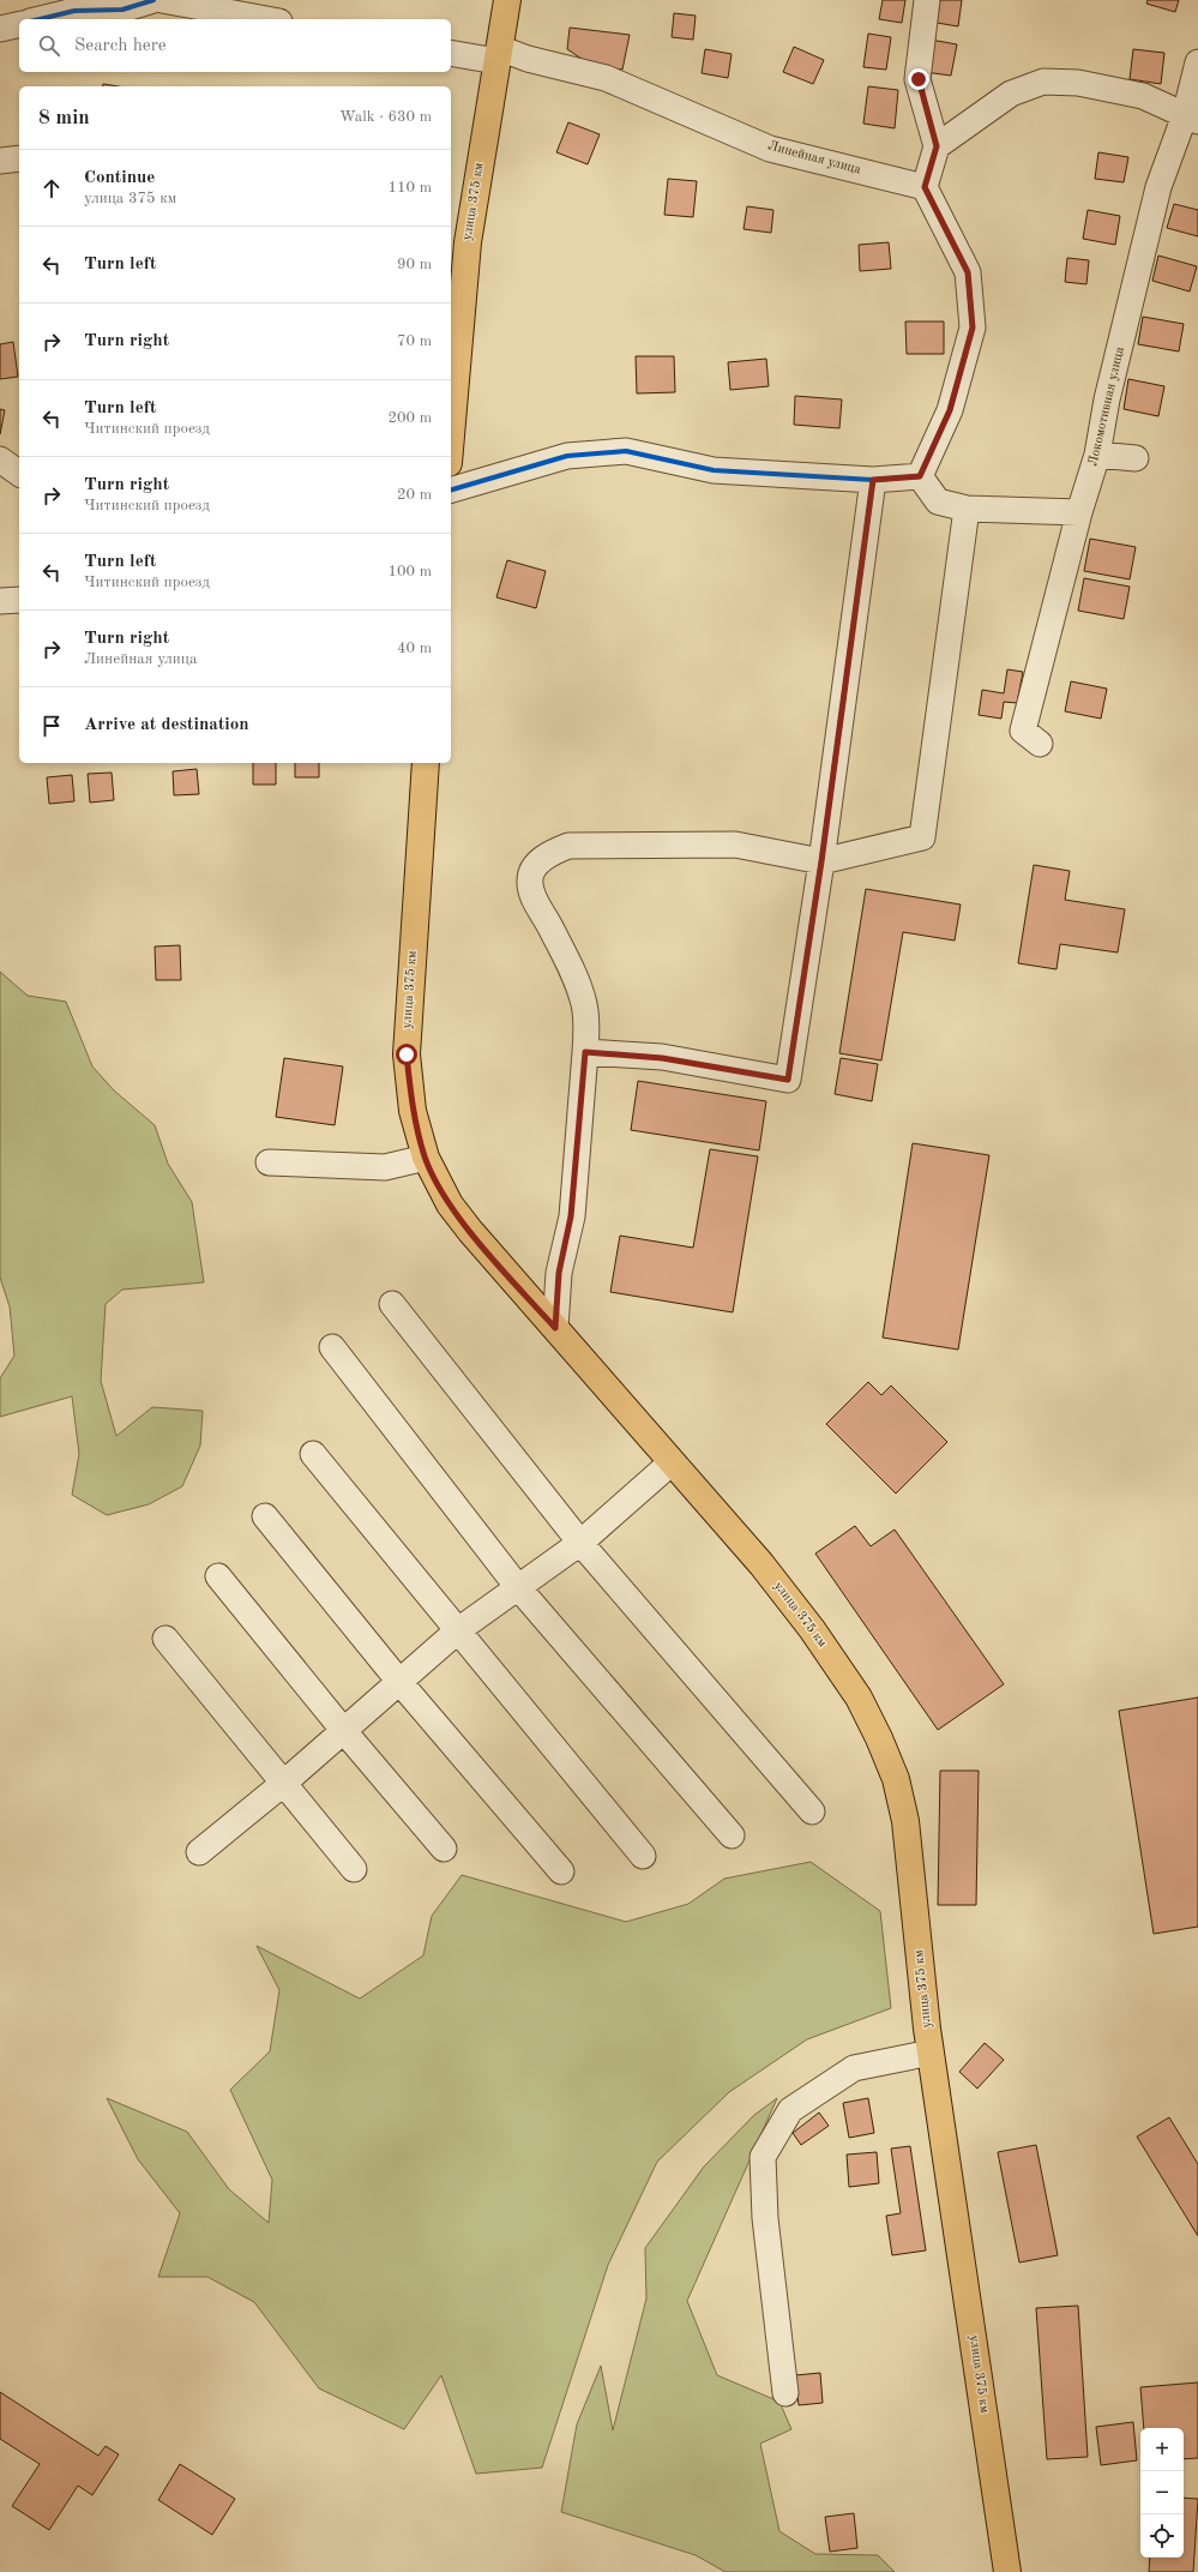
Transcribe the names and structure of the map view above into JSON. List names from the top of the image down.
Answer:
{
  "streets": {
    "main road": ["улица 375 км"],
    "street": ["Линейная улица", "Локомотивная улица"]
  },
  "crossings": [
    ["Линейная улица", "улица 375 км"]
  ],
  "page": {
    "search": "Search here",
    "heading": ["8 min", "Walk · 630 m"],
    "list": [
      ["Continue", "улица 375 км", "110 m"],
      ["Turn left", "90 m"],
      ["Turn right", "70 m"],
      ["Turn left", "Читинский проезд", "200 m"],
      ["Turn right", "Читинский проезд", "20 m"],
      ["Turn left", "Читинский проезд", "100 m"],
      ["Turn right", "Линейная улица", "40 m"],
      "Arrive at destination"
    ],
    "map_buttons": ["+", "−"]
  }
}
